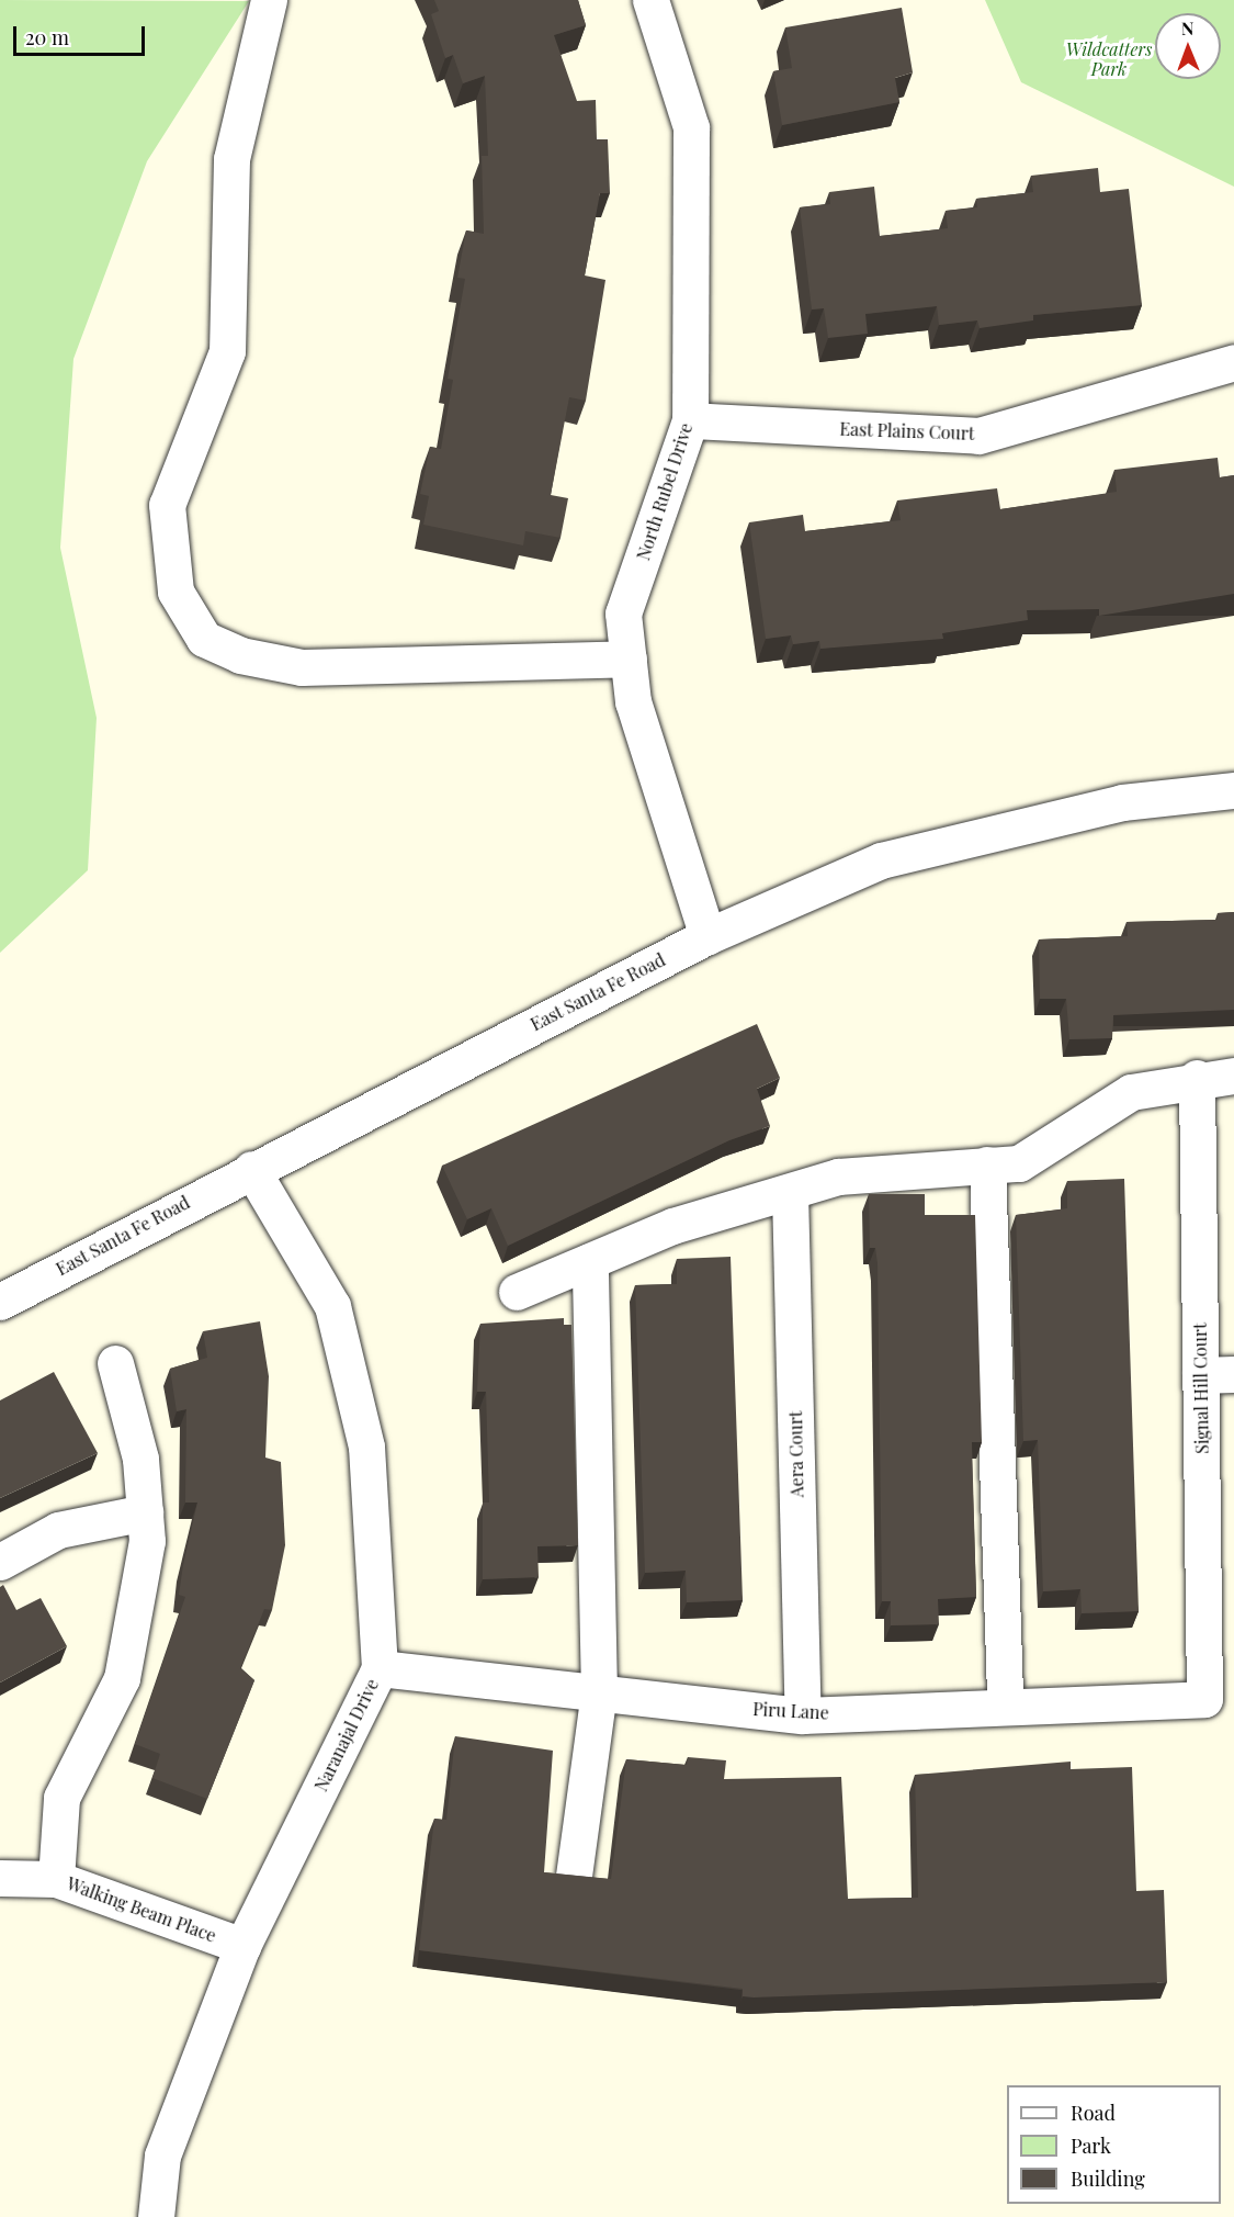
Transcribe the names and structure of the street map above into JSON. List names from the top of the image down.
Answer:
{
  "streets": {
    "street": [
      "East Plains Court",
      "North Rubel Drive",
      "East Santa Fe Road",
      "Signal Hill Court",
      "Aera Court",
      "Piru Lane",
      "Naranajal Drive",
      "Walking Beam Place"
    ]
  },
  "crossings": [
    ["East Plains Court", "North Rubel Drive"],
    ["North Rubel Drive", "East Santa Fe Road"],
    ["East Santa Fe Road", "Naranajal Drive"],
    ["Signal Hill Court", "Piru Lane"],
    ["Aera Court", "Piru Lane"],
    ["Piru Lane", "Naranajal Drive"],
    ["Naranajal Drive", "Walking Beam Place"]
  ],
  "parks": ["Wildcatters Park"],
  "legend": ["Road", "Park", "Building"],
  "scale_bar": "20 m",
  "north": "top"
}
